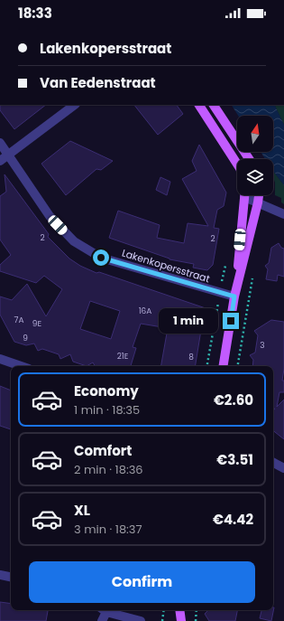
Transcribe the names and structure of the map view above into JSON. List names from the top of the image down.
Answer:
{
  "streets": {
    "street": ["Lakenkopersstraat"]
  },
  "house_numbers": [
    "2",
    "2",
    "16A",
    "7A",
    "9E",
    "9",
    "3",
    "21E",
    "8"
  ],
  "north": "top",
  "page": {
    "status": "18:33",
    "banner": ["Lakenkopersstraat", "Van Eedenstraat"],
    "bubble": "1 min",
    "list": [
      {
        "name": "Economy",
        "note": "1 min · 18:35",
        "value": "€2.60"
      },
      {
        "name": "Comfort",
        "note": "2 min · 18:36",
        "value": "€3.51"
      },
      {
        "name": "XL",
        "note": "3 min · 18:37",
        "value": "€4.42"
      }
    ],
    "buttons": "Confirm"
  }
}
